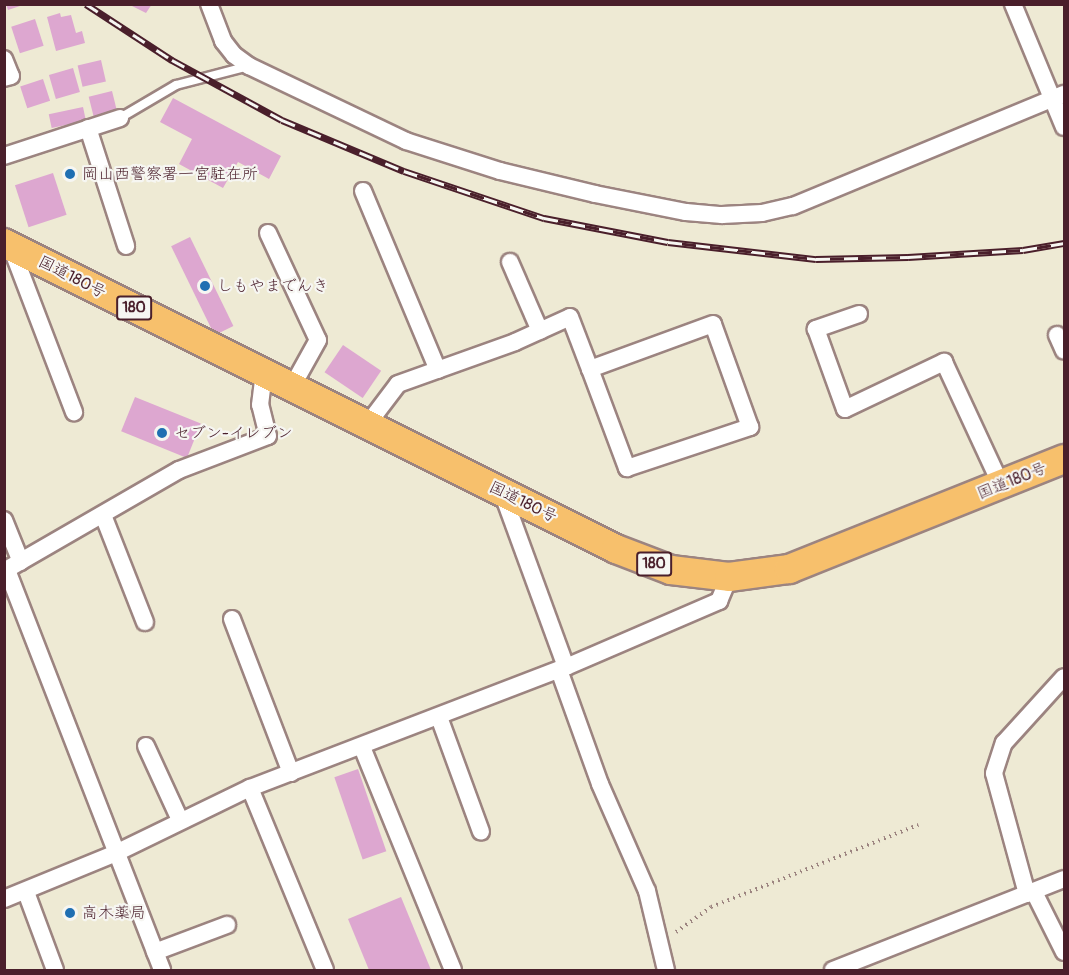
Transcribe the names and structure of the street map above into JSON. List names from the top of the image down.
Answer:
{
  "streets": {
    "highway": ["国道180号", "180"]
  },
  "places": [
    "岡山西警察署一宮駐在所",
    "しもやまでんき",
    "セブン-イレブン",
    "高木薬局"
  ]
}
